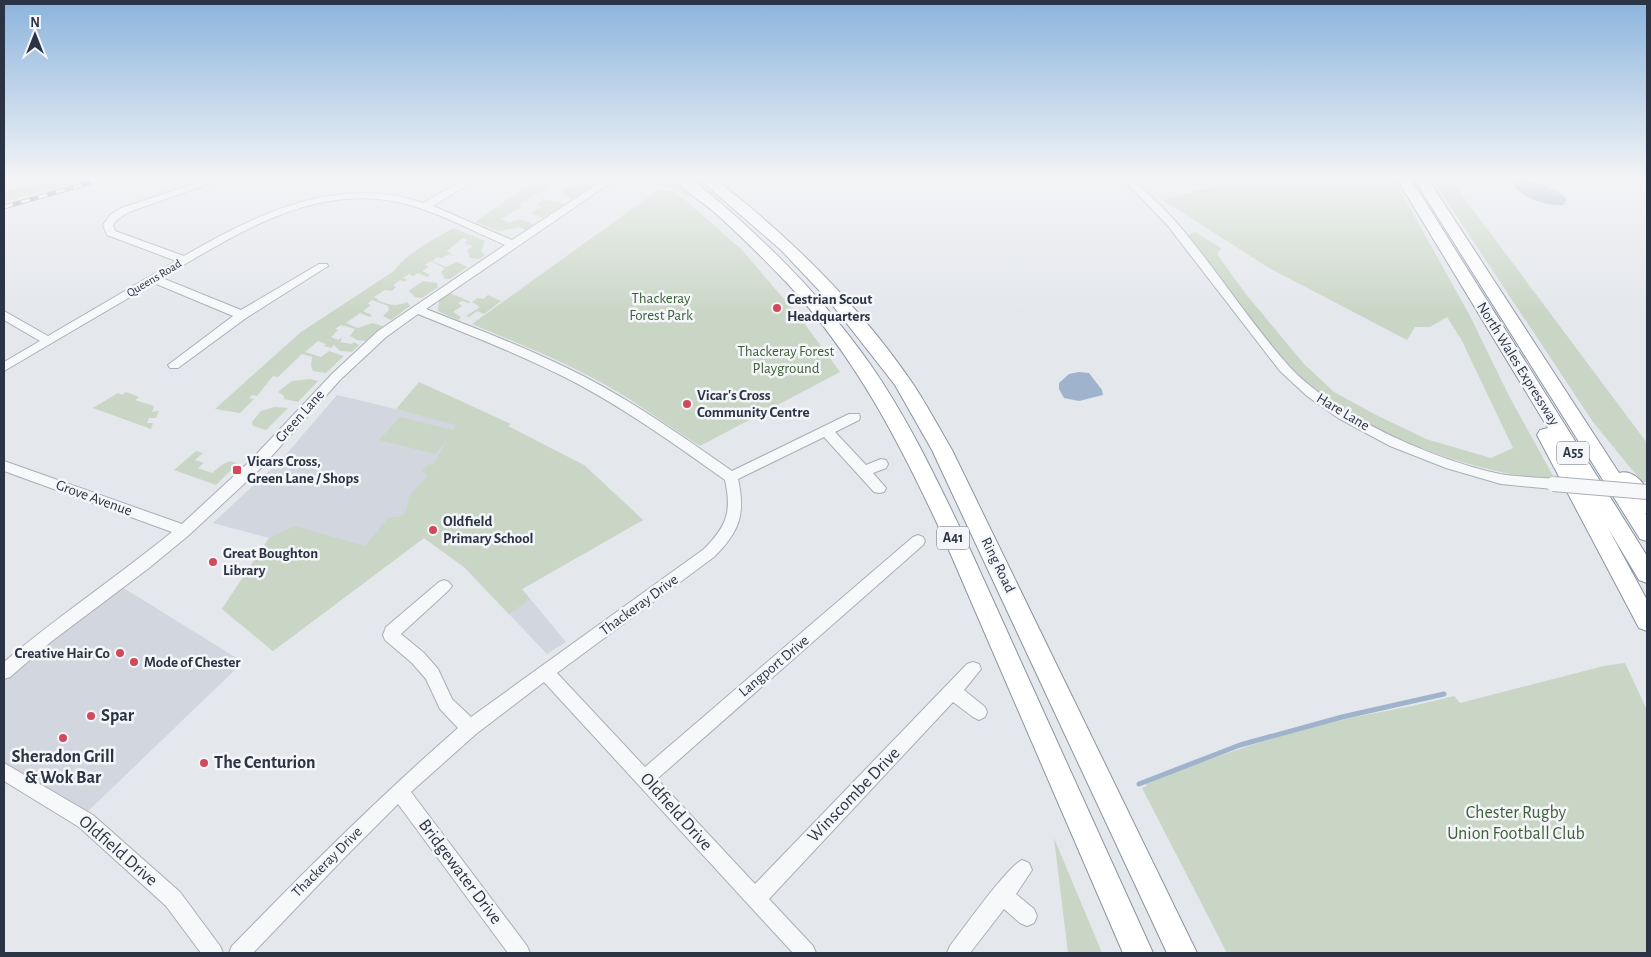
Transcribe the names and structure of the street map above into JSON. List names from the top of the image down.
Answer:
{
  "streets": {
    "highway": [
      "North Wales Expressway",
      "A55",
      "A41",
      "Ring Road"
    ],
    "street": [
      "Queens Road",
      "Hare Lane",
      "Green Lane",
      "Grove Avenue",
      "Thackeray Drive",
      "Langport Drive",
      "Winscombe Drive",
      "Oldfield Drive",
      "Bridgewater Drive"
    ]
  },
  "crossings": [
    ["Queens Road", "Green Lane"],
    ["Green Lane", "Grove Avenue"],
    ["Thackeray Drive", "Oldfield Drive"],
    ["Thackeray Drive", "Bridgewater Drive"],
    ["Langport Drive", "Oldfield Drive"],
    ["Winscombe Drive", "Oldfield Drive"]
  ],
  "parks": ["Thackeray Forest Park", "Thackeray Forest Playground", "Chester Rugby Union Football Club"],
  "places": {
    "other": [
      "Cestrian Scout Headquarters",
      "Vicar's Cross Community Centre",
      "Oldfield Primary School",
      "Great Boughton Library",
      "Creative Hair Co",
      "Mode of Chester",
      "Spar",
      "Sheradon Grill & Wok Bar",
      "The Centurion"
    ],
    "transit": ["Vicars Cross, Green Lane / Shops"]
  },
  "north": "top"
}
